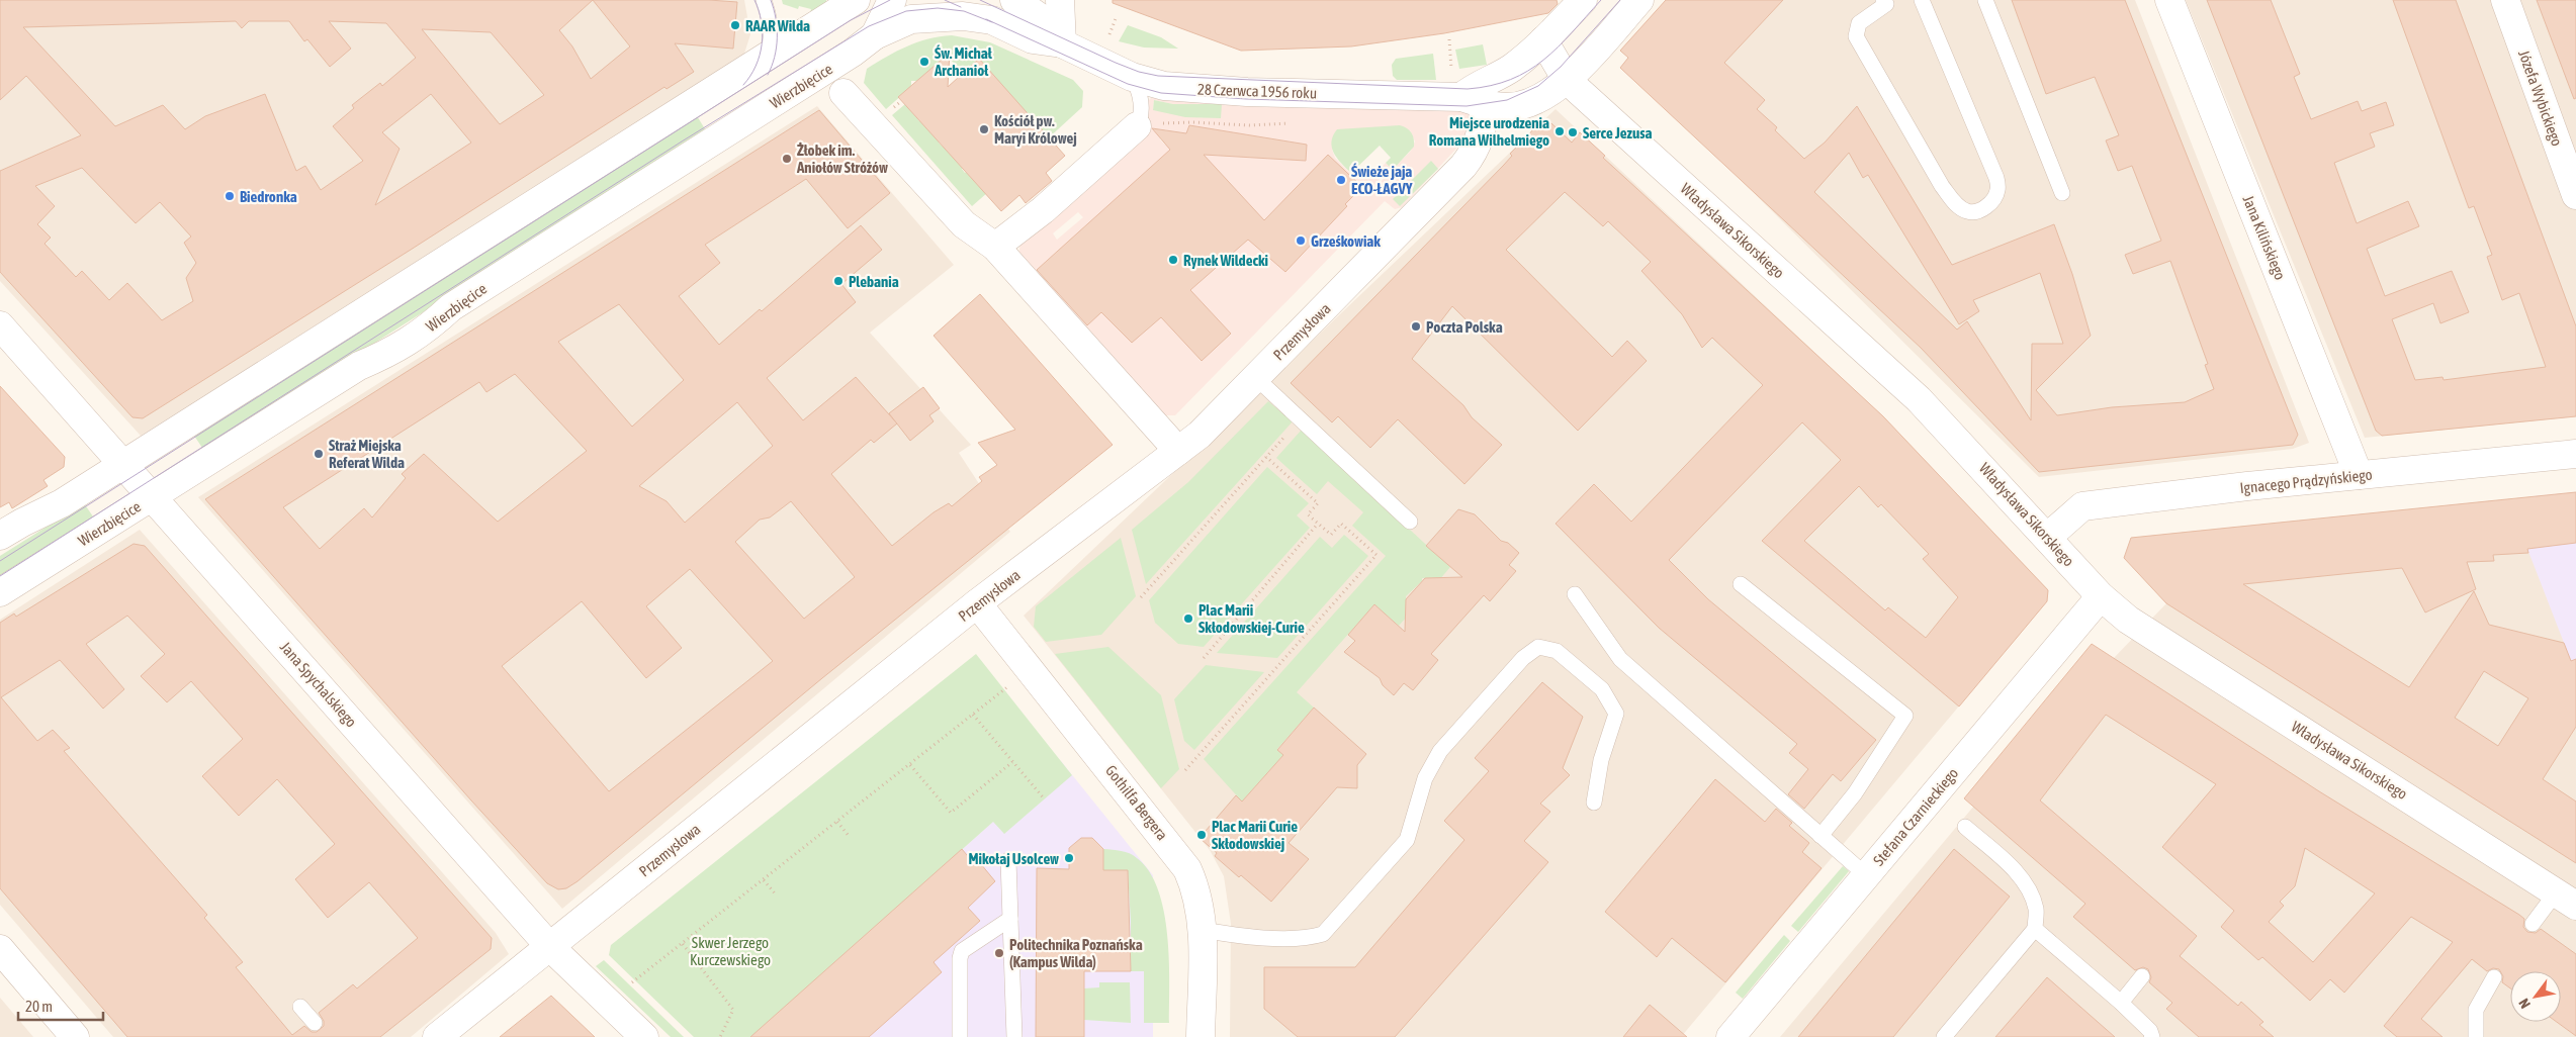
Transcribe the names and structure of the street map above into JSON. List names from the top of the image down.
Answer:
{
  "streets": {
    "street": [
      "Wierzbięcice",
      "28 Czerwca 1956 roku",
      "Józefa Wybickiego",
      "Władysława Sikorskiego",
      "Jana Kilińskiego",
      "Przemysłowa",
      "Ignacego Prądzyńskiego",
      "Jana Spychalskiego",
      "Gothilfa Bergera",
      "Stefana Czarnieckiego"
    ]
  },
  "crossings": [
    ["Wierzbięcice", "28 Czerwca 1956 roku"],
    ["Wierzbięcice", "Jana Spychalskiego"],
    ["28 Czerwca 1956 roku", "Władysława Sikorskiego"],
    ["28 Czerwca 1956 roku", "Przemysłowa"],
    ["Władysława Sikorskiego", "Ignacego Prądzyńskiego"],
    ["Władysława Sikorskiego", "Stefana Czarnieckiego"],
    ["Jana Kilińskiego", "Ignacego Prądzyńskiego"],
    ["Przemysłowa", "Jana Spychalskiego"],
    ["Przemysłowa", "Gothilfa Bergera"]
  ],
  "parks": ["Skwer Jerzego Kurczewskiego"],
  "places": [
    "RAAR Wilda",
    "Św. Michał Archanioł",
    "Kościół pw. Maryi Królowej",
    "Miejsce urodzenia Romana Wilhelmiego",
    "Serce Jezusa",
    "Żłobek im. Aniołów Stróżów",
    "Świeże jaja ECO-ŁAGVY",
    "Biedronka",
    "Grześkowiak",
    "Rynek Wildecki",
    "Plebania",
    "Poczta Polska",
    "Straż Miejska Referat Wilda",
    "Plac Marii Skłodowskiej-Curie",
    "Plac Marii Curie Skłodowskiej",
    "Mikołaj Usolcew",
    "Politechnika Poznańska (Kampus Wilda)"
  ],
  "scale_bar": "20 m",
  "north": "bottom left"
}
